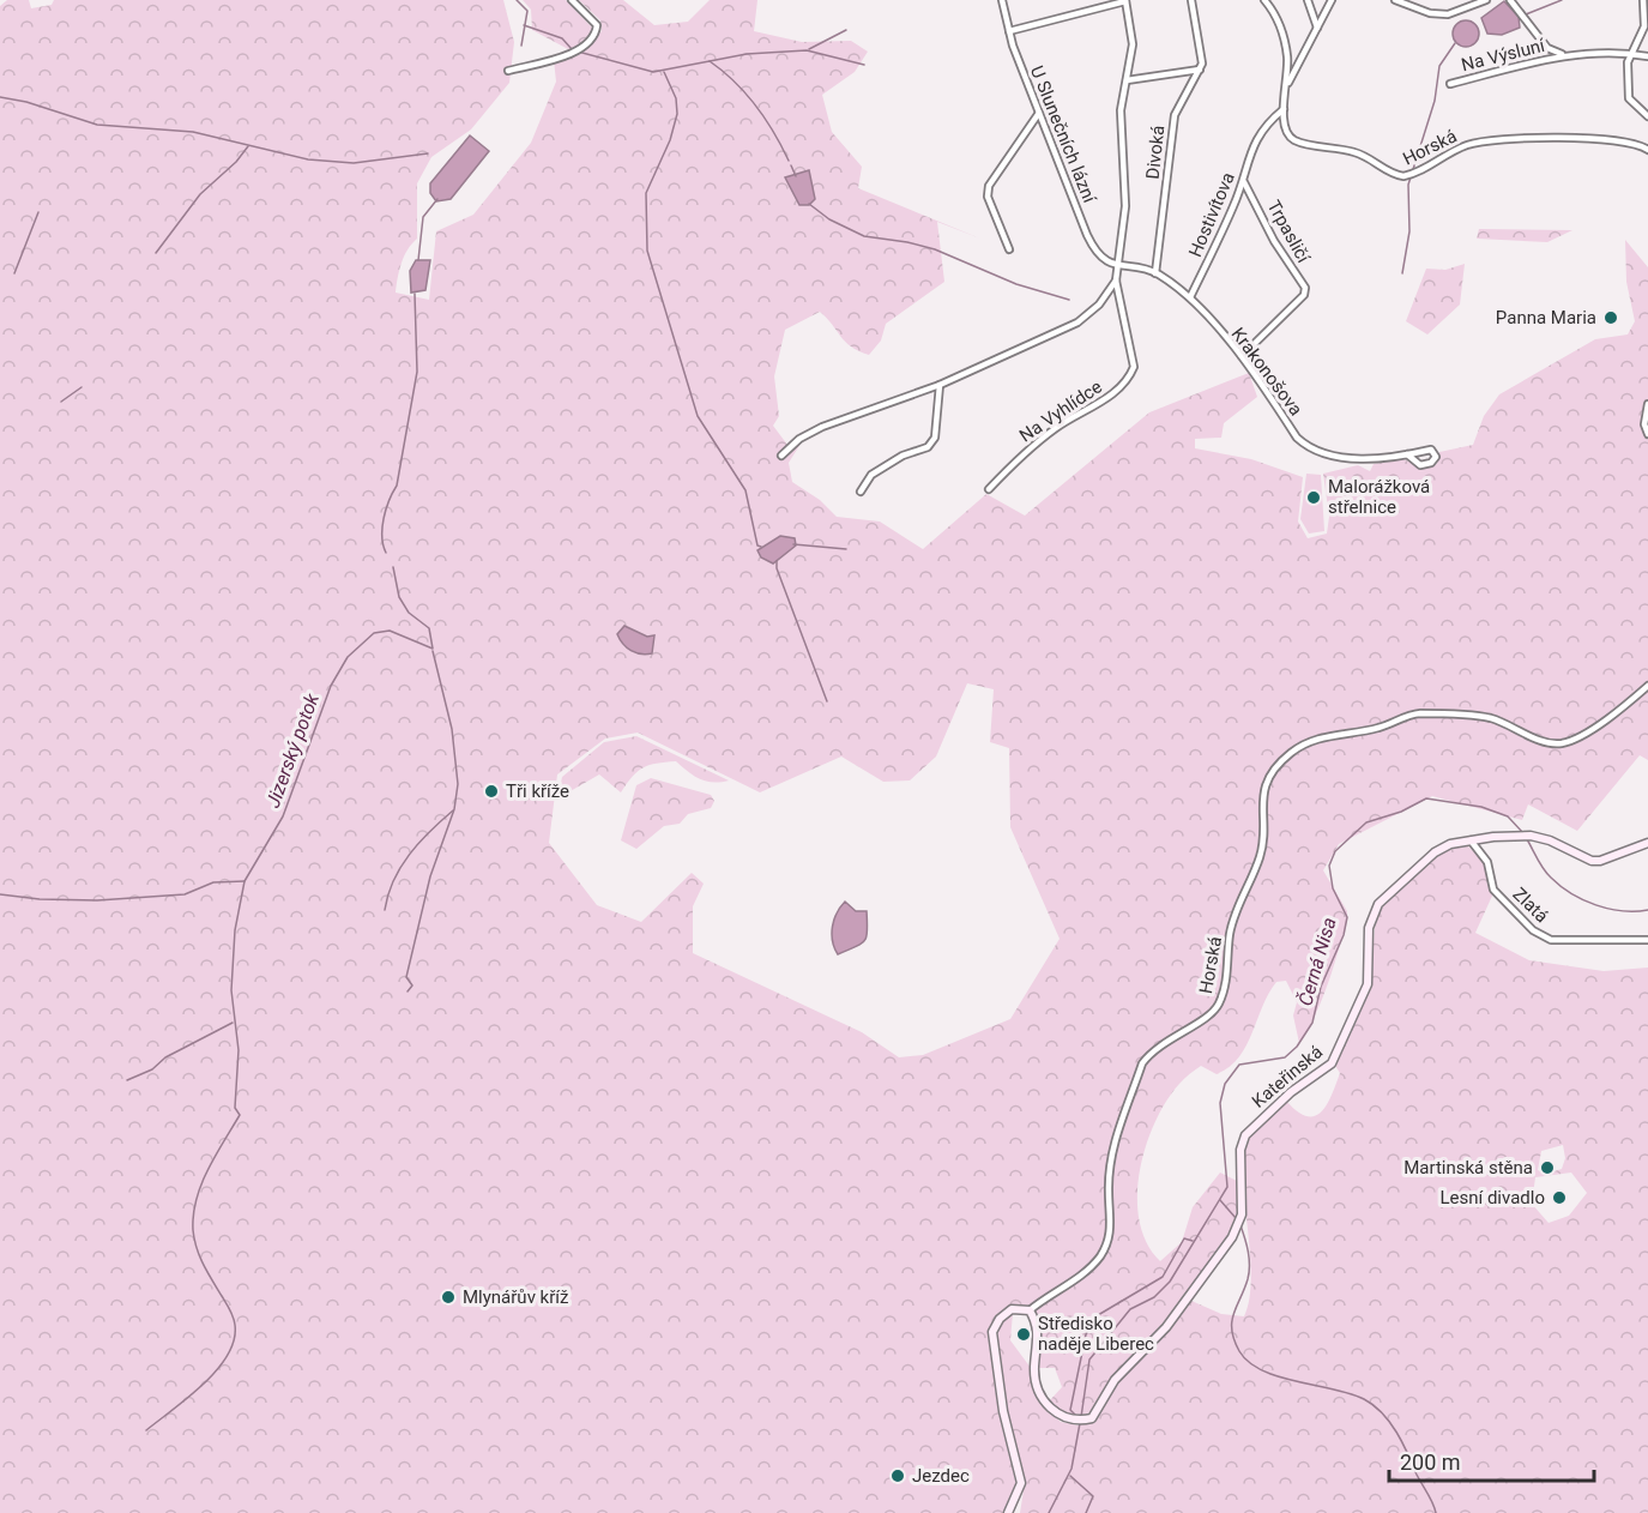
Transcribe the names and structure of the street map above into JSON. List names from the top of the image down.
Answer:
{
  "streets": {
    "street": [
      "Na Výsluní",
      "U Slunečních lázní",
      "Horská",
      "Divoká",
      "Hostivítova",
      "Trpasličí",
      "Krakonošova",
      "Na Vyhlídce",
      "Zlatá",
      "Kateřinská"
    ]
  },
  "crossings": [
    ["U Slunečních lázní", "Krakonošova"],
    ["U Slunečních lázní", "Na Vyhlídce"],
    ["Horská", "Hostivítova"],
    ["Horská", "Kateřinská"],
    ["Divoká", "Krakonošova"],
    ["Hostivítova", "Trpasličí"],
    ["Hostivítova", "Krakonošova"],
    ["Trpasličí", "Krakonošova"],
    ["Krakonošova", "Na Vyhlídce"],
    ["Zlatá", "Kateřinská"]
  ],
  "water": ["Jizerský potok", "Černá Nisa"],
  "places": [
    "Panna Maria",
    "Malorážková střelnice",
    "Tři kříže",
    "Martinská stěna",
    "Lesní divadlo",
    "Mlynářův kříž",
    "Středisko naděje Liberec",
    "Jezdec"
  ],
  "scale_bar": "200 m"
}
